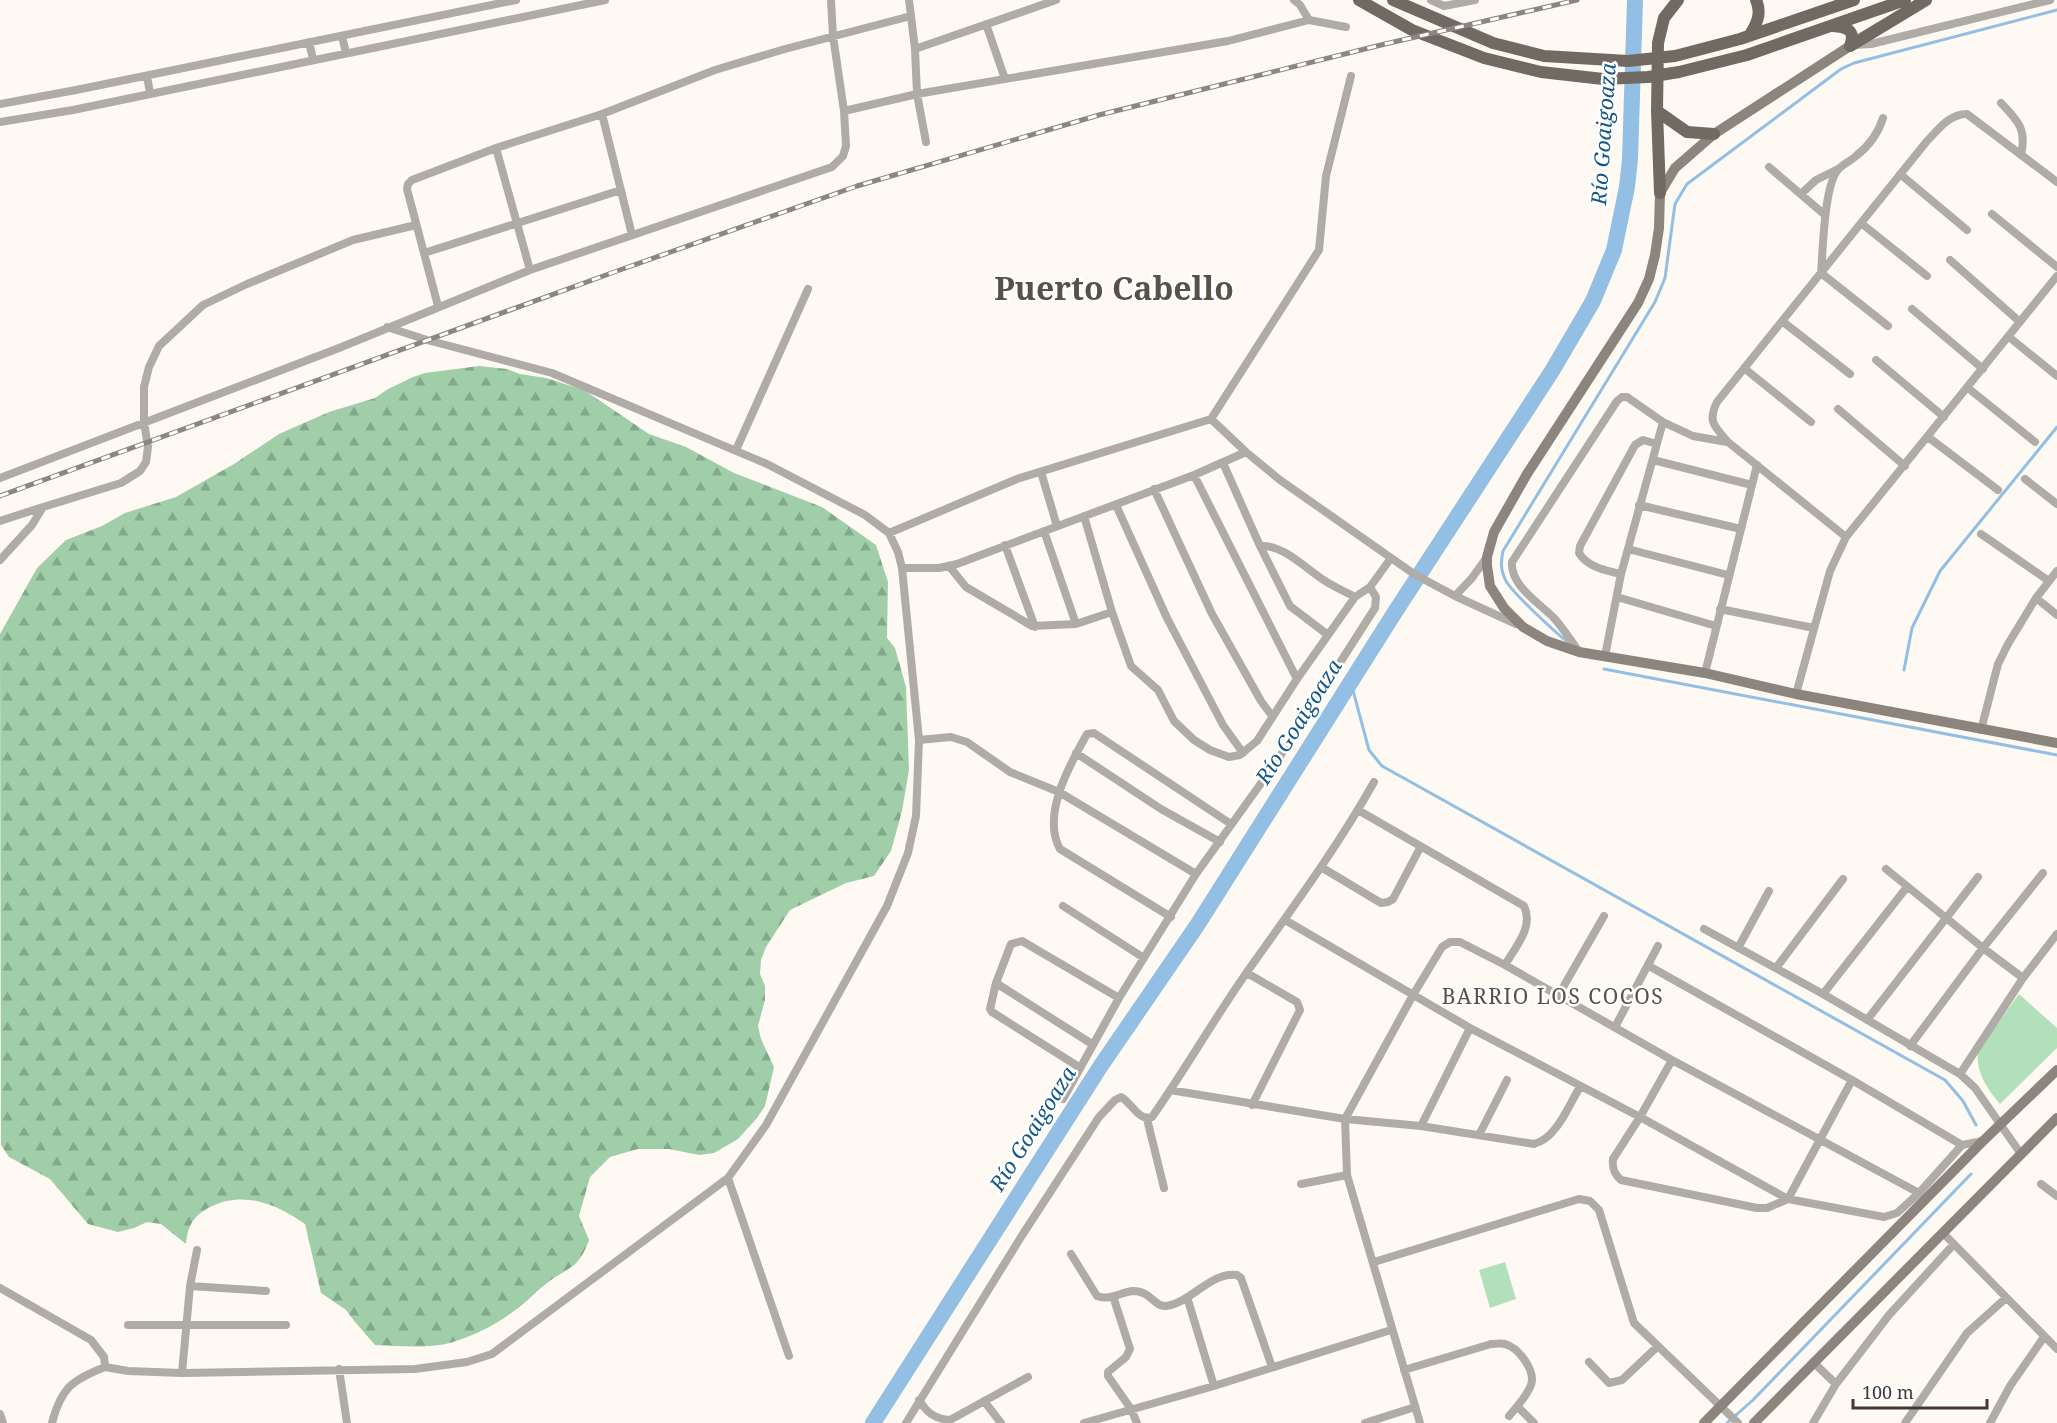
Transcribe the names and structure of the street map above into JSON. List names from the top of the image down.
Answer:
{
  "districts": ["Puerto Cabello", "BARRIO LOS COCOS"],
  "water": ["Río Goaigoaza"],
  "scale_bar": "100 m"
}
